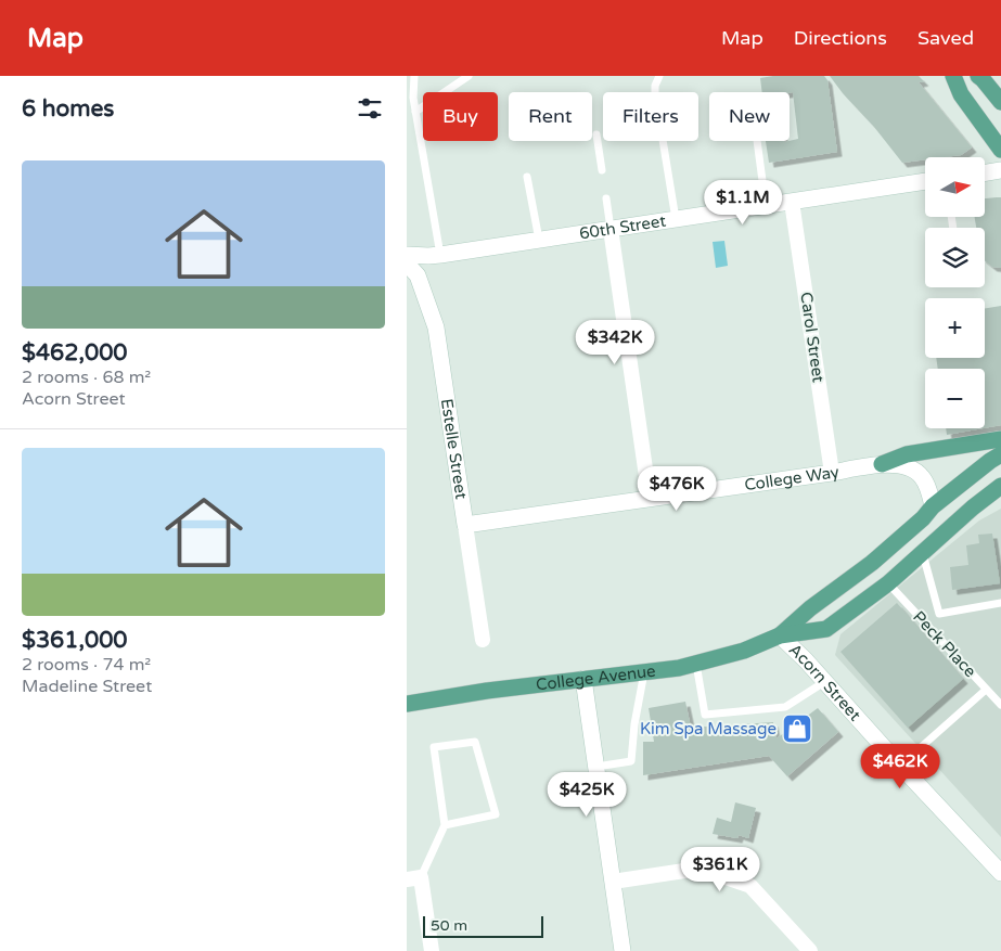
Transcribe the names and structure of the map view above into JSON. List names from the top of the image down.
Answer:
{
  "streets": {
    "main road": ["College Avenue"],
    "street": [
      "60th Street",
      "Carol Street",
      "Estelle Street",
      "College Way",
      "Acorn Street"
    ],
    "lane": ["Peck Place"]
  },
  "crossings": [
    ["60th Street", "Carol Street"],
    ["Carol Street", "College Way"],
    ["Estelle Street", "College Way"],
    ["College Way", "College Avenue"],
    ["Peck Place", "College Avenue"],
    ["College Avenue", "Acorn Street"]
  ],
  "places": {
    "shop": ["Kim Spa Massage"]
  },
  "scale_bar": "50 m",
  "north": "right",
  "page": {
    "header": "Map",
    "nav": ["Map", "Directions", "Saved"],
    "heading": "6 homes",
    "chip": [
      "Buy",
      "Rent",
      "Filters",
      "New"
    ],
    "list": [
      {
        "name": "$462,000",
        "note": "2 rooms · 68 m² · Acorn Street"
      },
      {
        "name": "$361,000",
        "note": "2 rooms · 74 m² · Madeline Street"
      }
    ],
    "map_buttons": ["+", "−"],
    "price": [
      "$1.1M",
      "$342K",
      "$476K",
      "$462K",
      "$425K",
      "$361K"
    ],
    "scale": "50 m"
  }
}
